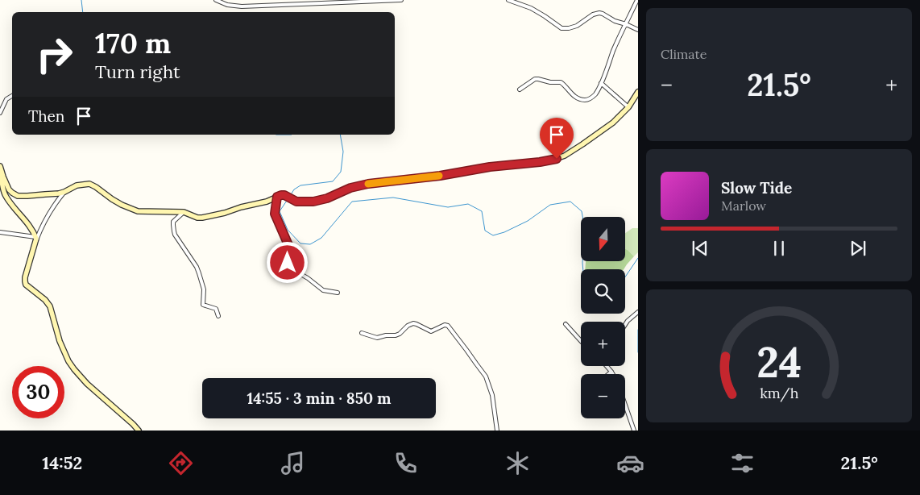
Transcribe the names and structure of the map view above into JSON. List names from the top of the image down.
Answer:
{
  "north": "bottom",
  "page": {
    "tile": "Climate",
    "turn": ["170 m", "Turn right"],
    "heat": ["−", "21.5°", "+"],
    "then": "Then",
    "song": ["Slow Tide", "Marlow"],
    "map_buttons": ["+", "−"],
    "limit": "30",
    "trip": "14:55 · 3 min · 850 m",
    "tabs": ["14:52", "21.5°"],
    "gauge": ["24", "km/h"]
  }
}
